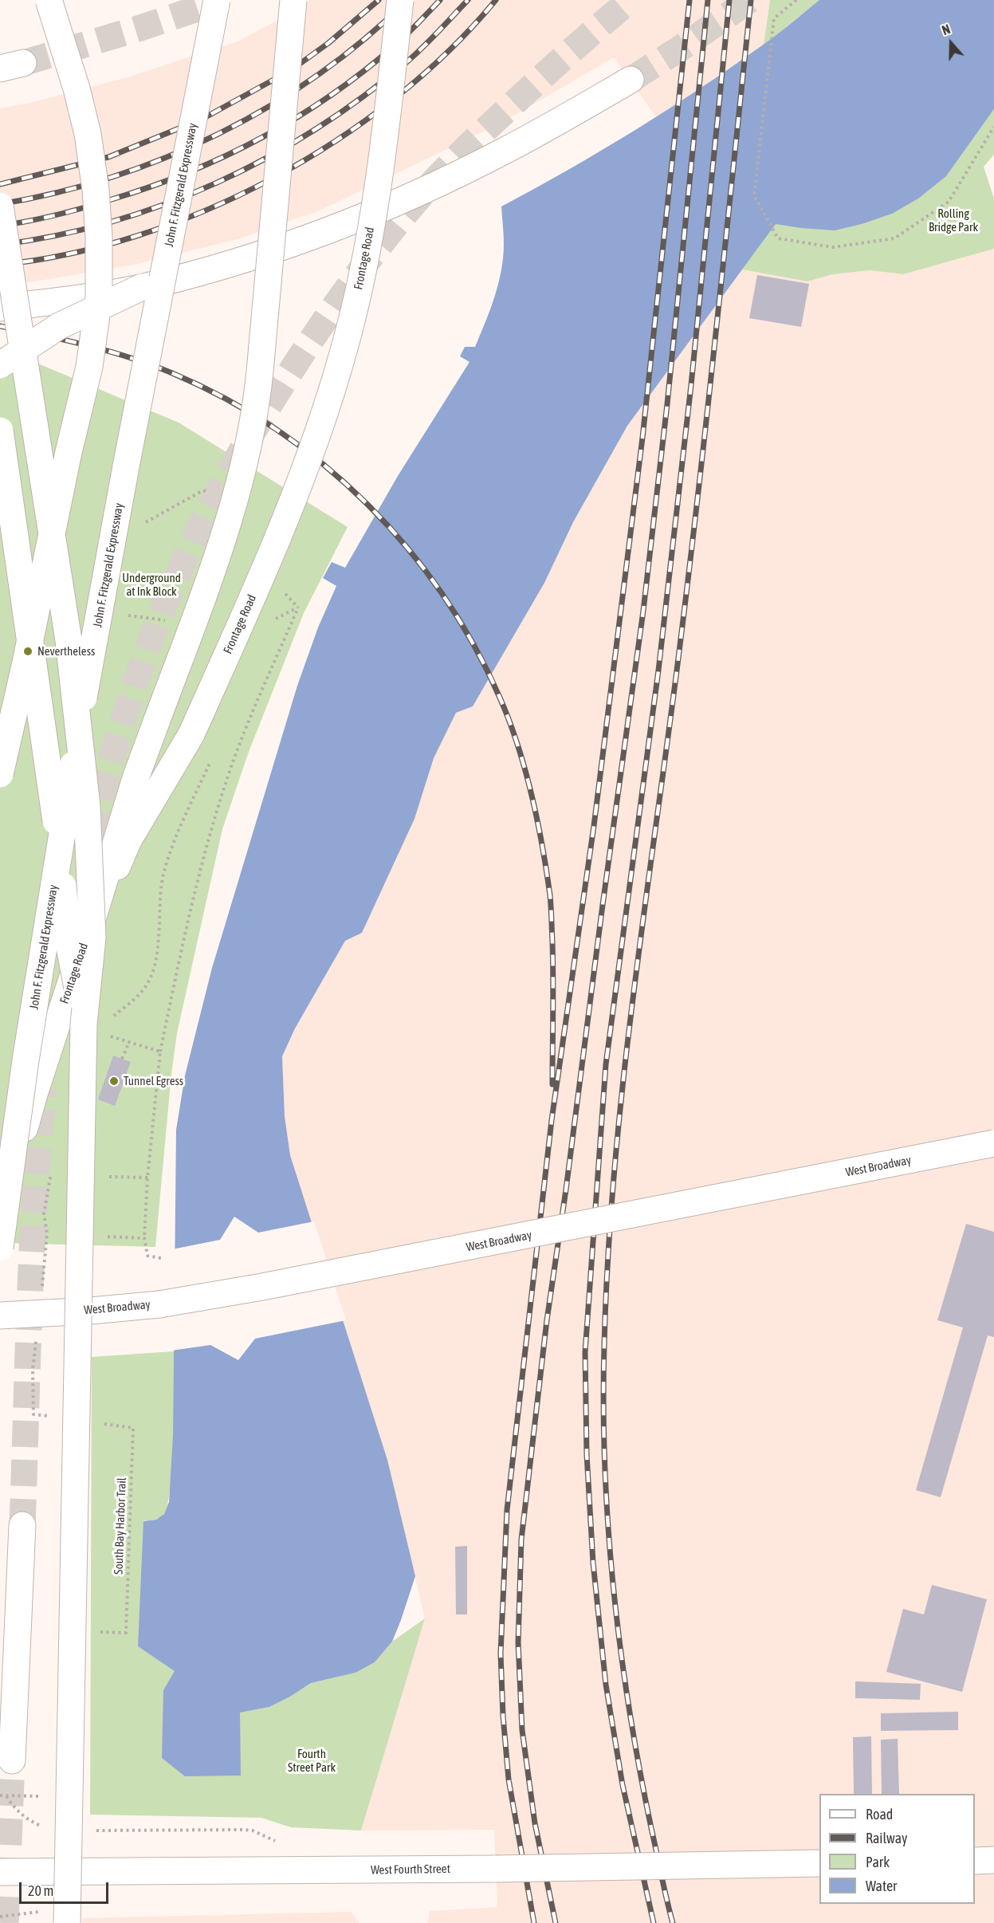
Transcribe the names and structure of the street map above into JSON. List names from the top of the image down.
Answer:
{
  "streets": {
    "main road": [
      "John F. Fitzgerald Expressway",
      "Frontage Road",
      "West Broadway",
      "West Fourth Street"
    ],
    "path": ["South Bay Harbor Trail"]
  },
  "parks": ["Rolling Bridge Park", "Underground at Ink Block", "Fourth Street Park"],
  "places": ["Nevertheless", "Tunnel Egress"],
  "legend": [
    "Road",
    "Railway",
    "Park",
    "Water"
  ],
  "scale_bar": "20 m",
  "north": "top"
}
